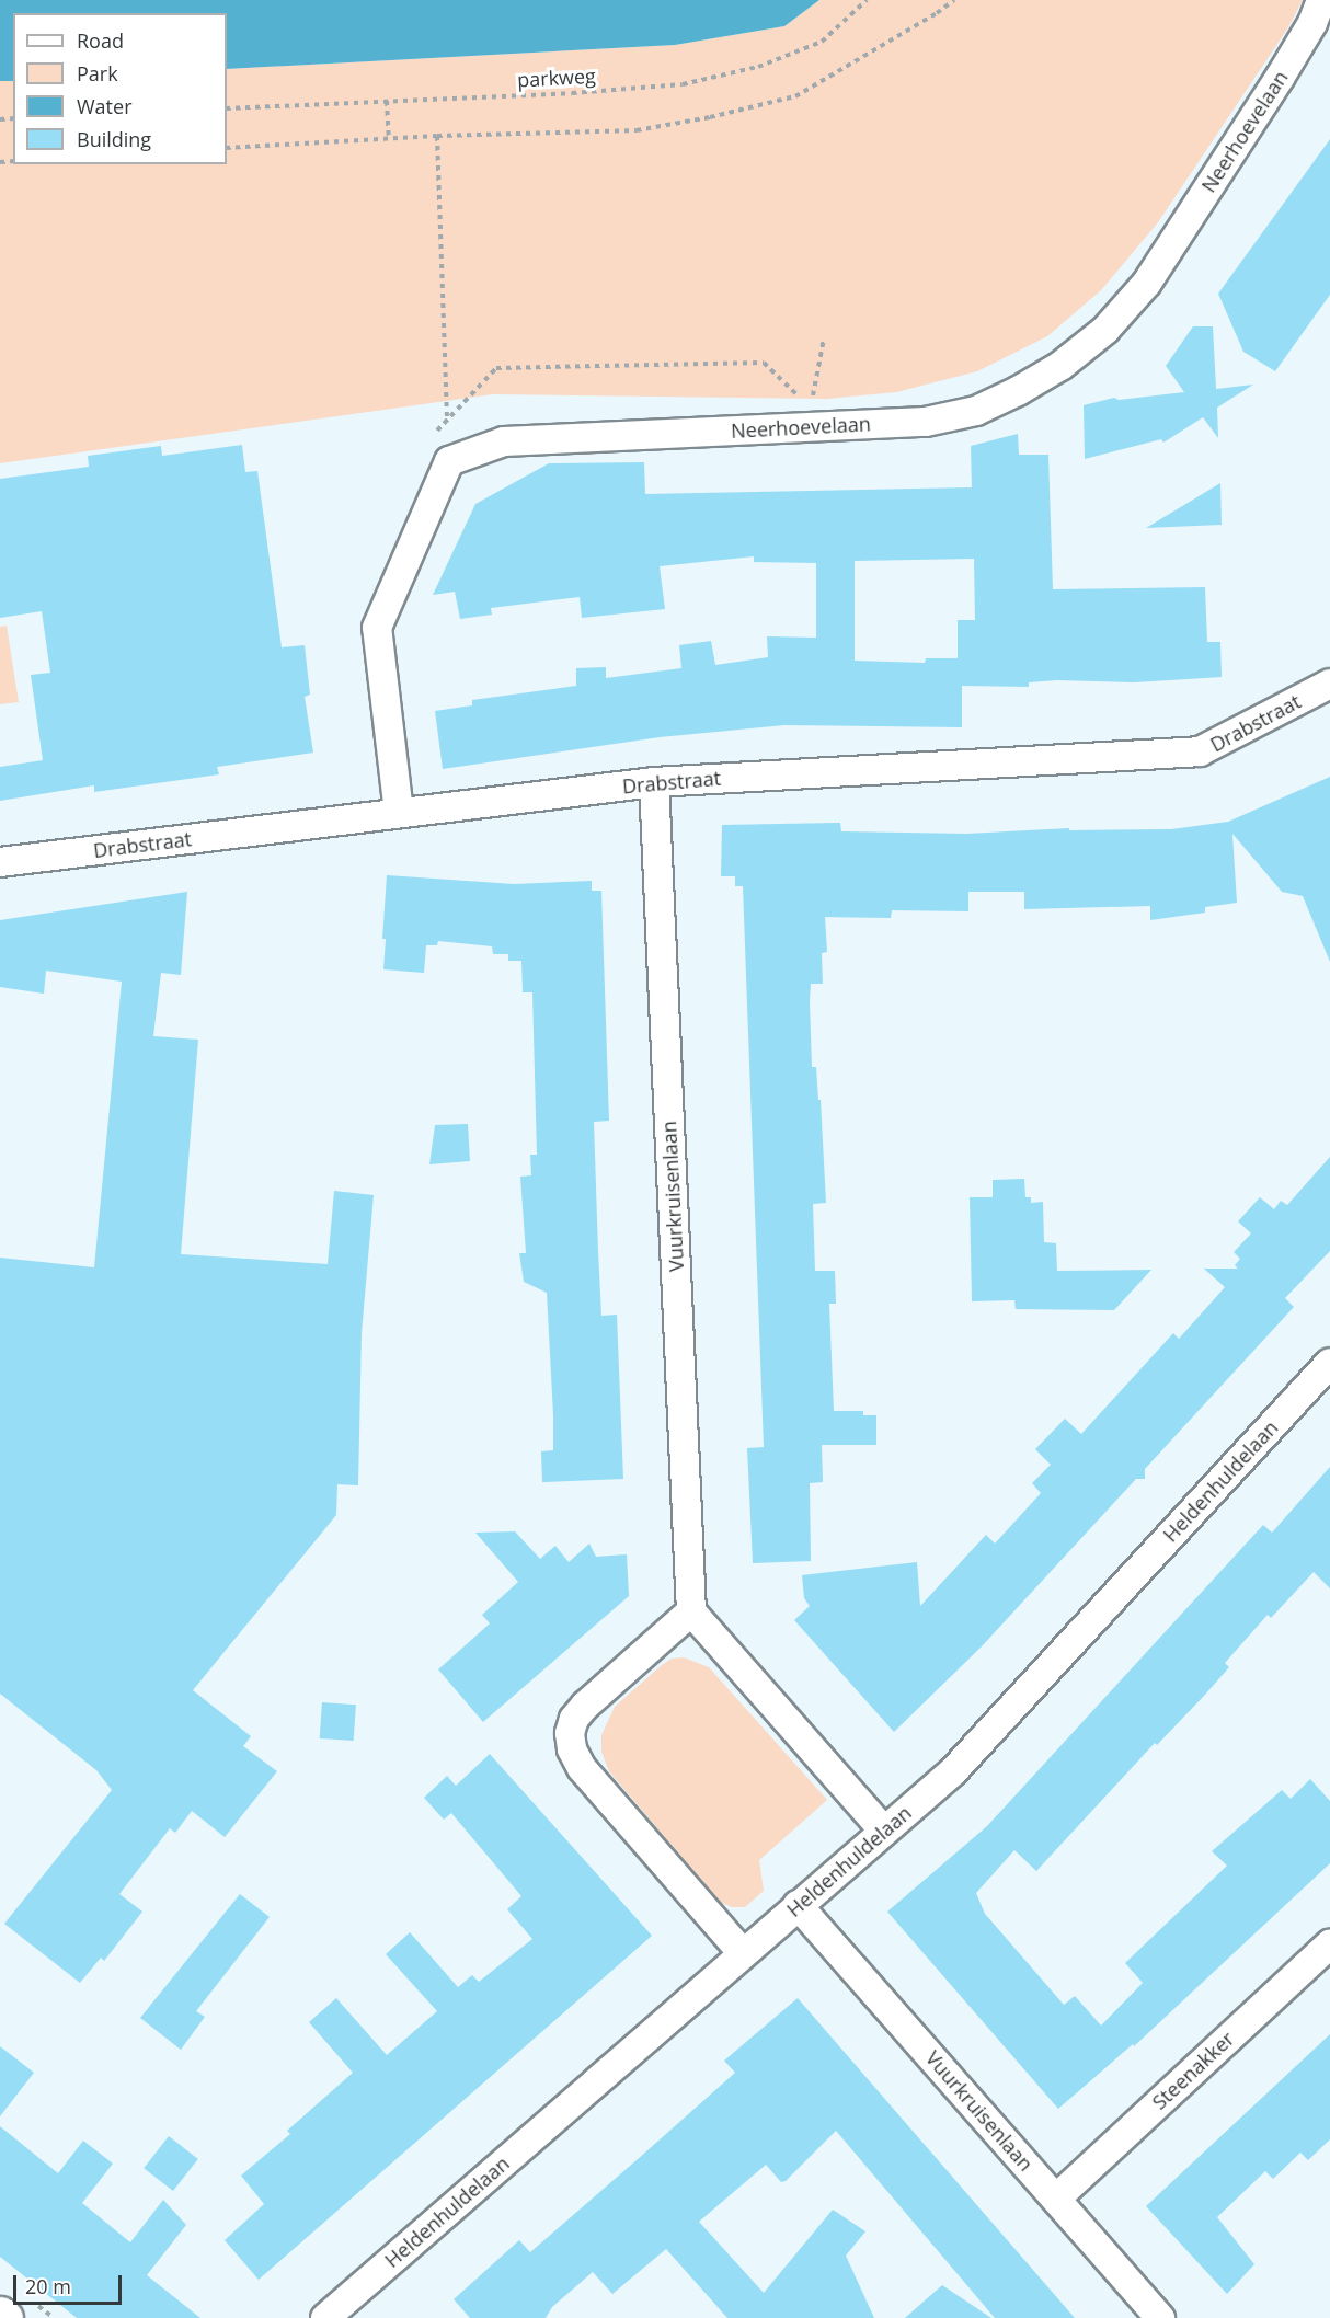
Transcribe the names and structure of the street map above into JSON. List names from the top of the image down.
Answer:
{
  "streets": {
    "street": [
      "Neerhoevelaan",
      "Drabstraat",
      "Vuurkruisenlaan",
      "Heldenhuldelaan",
      "Steenakker"
    ],
    "path": ["parkweg"]
  },
  "crossings": [
    ["Drabstraat", "Vuurkruisenlaan"],
    ["Vuurkruisenlaan", "Heldenhuldelaan"],
    ["Vuurkruisenlaan", "Steenakker"]
  ],
  "legend": [
    "Road",
    "Park",
    "Water",
    "Building"
  ],
  "scale_bar": "20 m"
}
